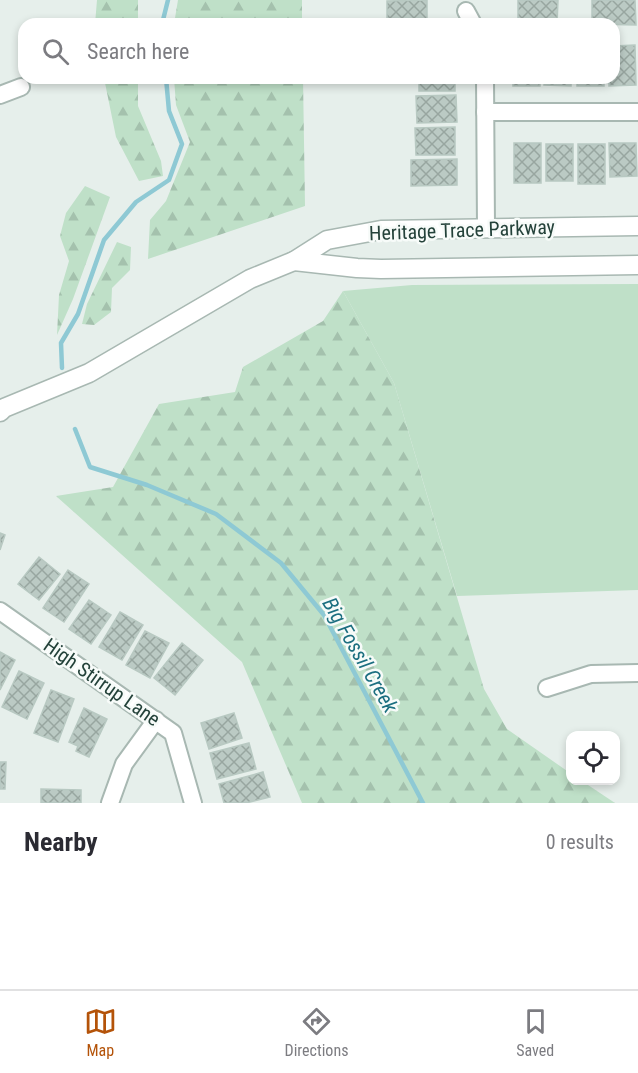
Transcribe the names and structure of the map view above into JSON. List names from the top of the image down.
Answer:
{
  "streets": {
    "street": ["Heritage Trace Parkway", "High Stirrup Lane"]
  },
  "water": ["Big Fossil Creek"],
  "page": {
    "search": "Search here",
    "heading": ["Nearby", "0 results"],
    "nav": ["Map", "Directions", "Saved"]
  }
}
